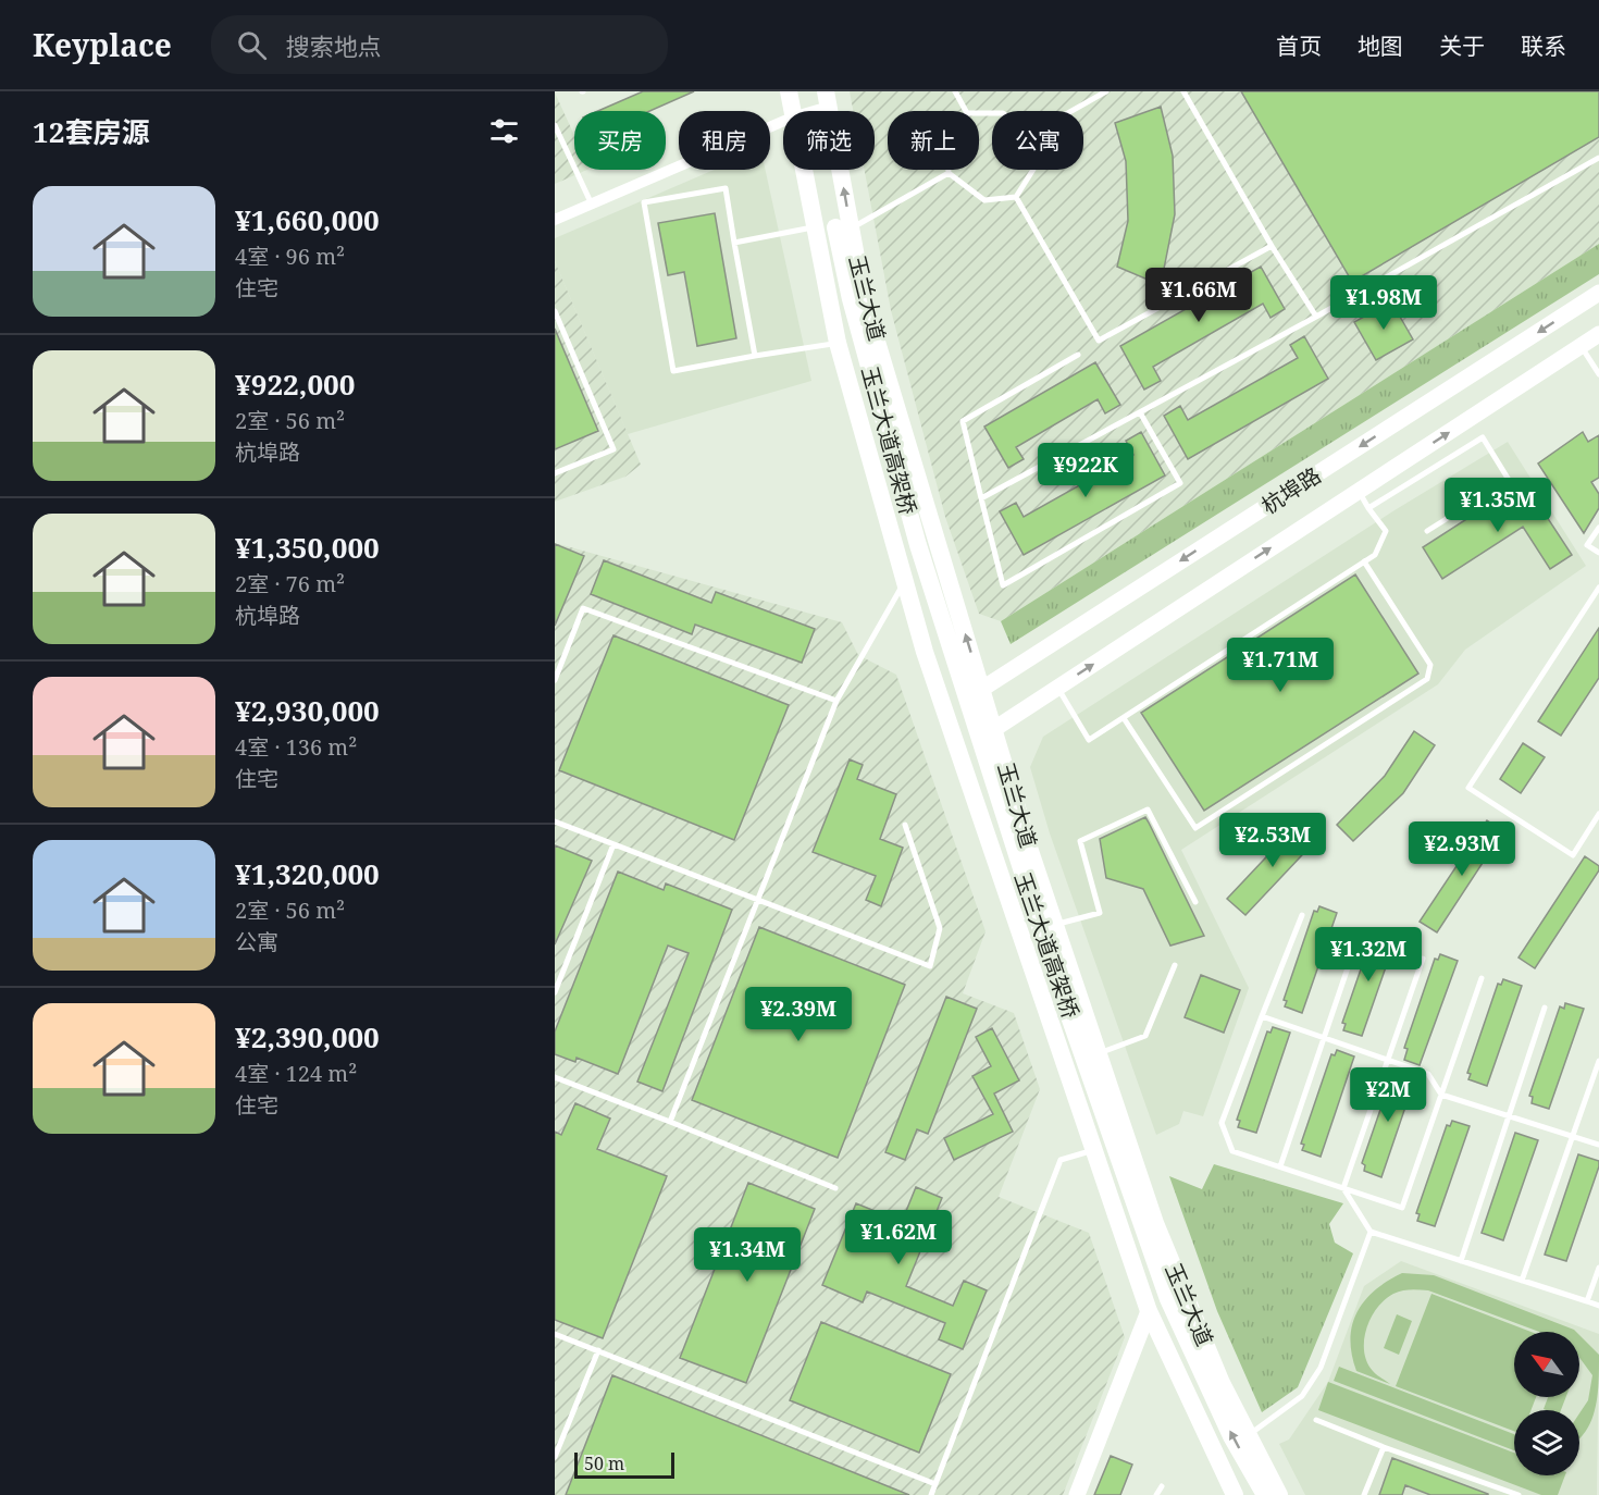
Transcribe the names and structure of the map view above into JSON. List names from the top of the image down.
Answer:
{
  "streets": {
    "main road": ["玉兰大道", "玉兰大道高架桥", "杭埠路"]
  },
  "crossings": [
    ["玉兰大道", "玉兰大道高架桥"],
    ["玉兰大道", "杭埠路"]
  ],
  "scale_bar": "50 m",
  "north": "top left",
  "page": {
    "header": "Keyplace",
    "search": "搜索地点",
    "nav": [
      "首页",
      "地图",
      "关于",
      "联系"
    ],
    "heading": "12套房源",
    "chip": [
      "买房",
      "租房",
      "筛选",
      "新上",
      "公寓"
    ],
    "list": [
      {
        "name": "¥1,660,000",
        "note": "4室 · 96 m² · 住宅"
      },
      {
        "name": "¥922,000",
        "note": "2室 · 56 m² · 杭埠路"
      },
      {
        "name": "¥1,350,000",
        "note": "2室 · 76 m² · 杭埠路"
      },
      {
        "name": "¥2,930,000",
        "note": "4室 · 136 m² · 住宅"
      },
      {
        "name": "¥1,320,000",
        "note": "2室 · 56 m² · 公寓"
      },
      {
        "name": "¥2,390,000",
        "note": "4室 · 124 m² · 住宅"
      }
    ],
    "price": [
      "¥1.66M",
      "¥1.98M",
      "¥922K",
      "¥1.35M",
      "¥1.71M",
      "¥2.53M",
      "¥2.93M",
      "¥1.32M",
      "¥2.39M",
      "¥2M",
      "¥1.62M",
      "¥1.34M"
    ],
    "scale": "50 m"
  }
}
